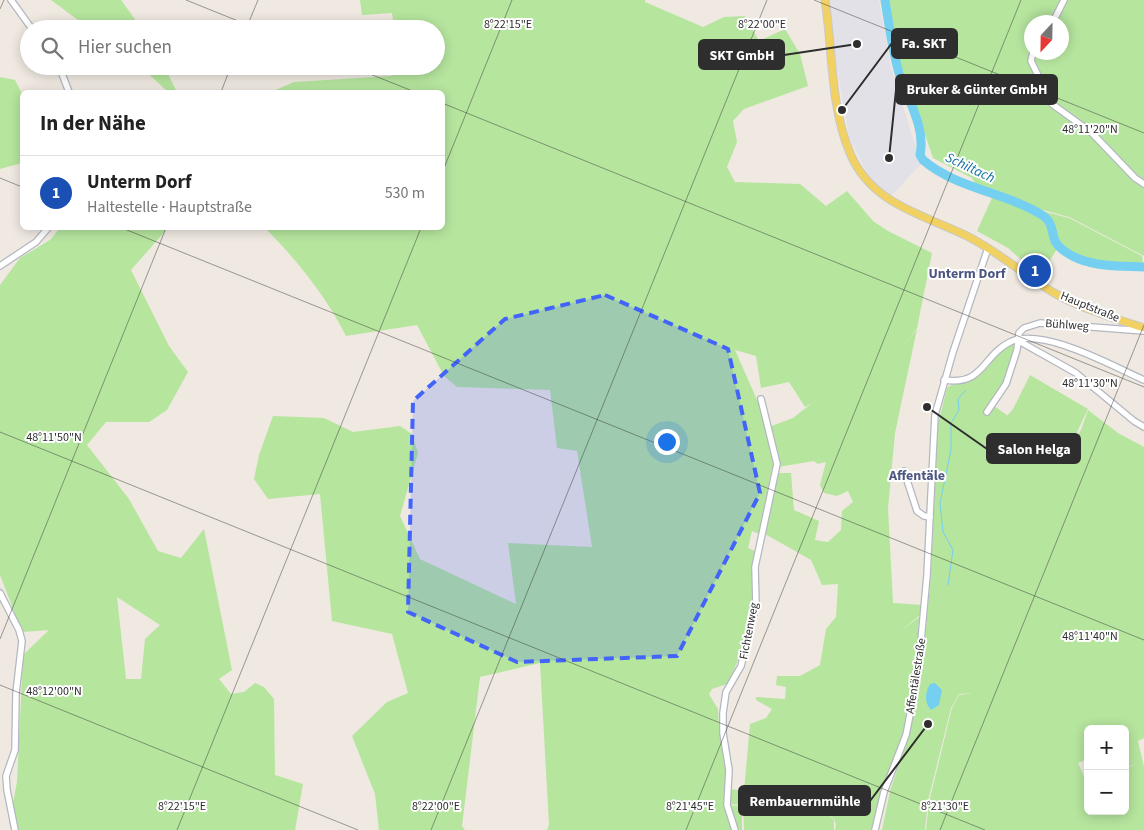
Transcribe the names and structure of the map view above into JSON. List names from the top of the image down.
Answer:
{
  "streets": {
    "main road": ["Hauptstraße"],
    "street": ["Bühlweg", "Fichtenweg", "Affentälestraße"]
  },
  "crossings": [
    ["Hauptstraße", "Bühlweg"],
    ["Hauptstraße", "Affentälestraße"],
    ["Bühlweg", "Affentälestraße"]
  ],
  "districts": ["Unterm Dorf", "Affentäle"],
  "water": ["Schiltach"],
  "places": [
    "SKT GmbH",
    "Fa. SKT",
    "Bruker & Günter GmbH",
    "Salon Helga",
    "Rembauernmühle"
  ],
  "north": "bottom",
  "page": {
    "search": "Hier suchen",
    "heading": "In der Nähe",
    "list": [
      {
        "mark": "1",
        "name": "Unterm Dorf",
        "note": "Haltestelle · Hauptstraße",
        "value": "530 m"
      }
    ],
    "pins": "1",
    "map_buttons": ["+", "−"]
  },
  "coordinates": [
    "8°22'15\"E",
    "8°22'00\"E",
    "48°11'20\"N",
    "48°11'30\"N",
    "48°11'50\"N",
    "48°11'40\"N",
    "48°12'00\"N",
    "8°21'45\"E",
    "8°21'30\"E"
  ]
}
